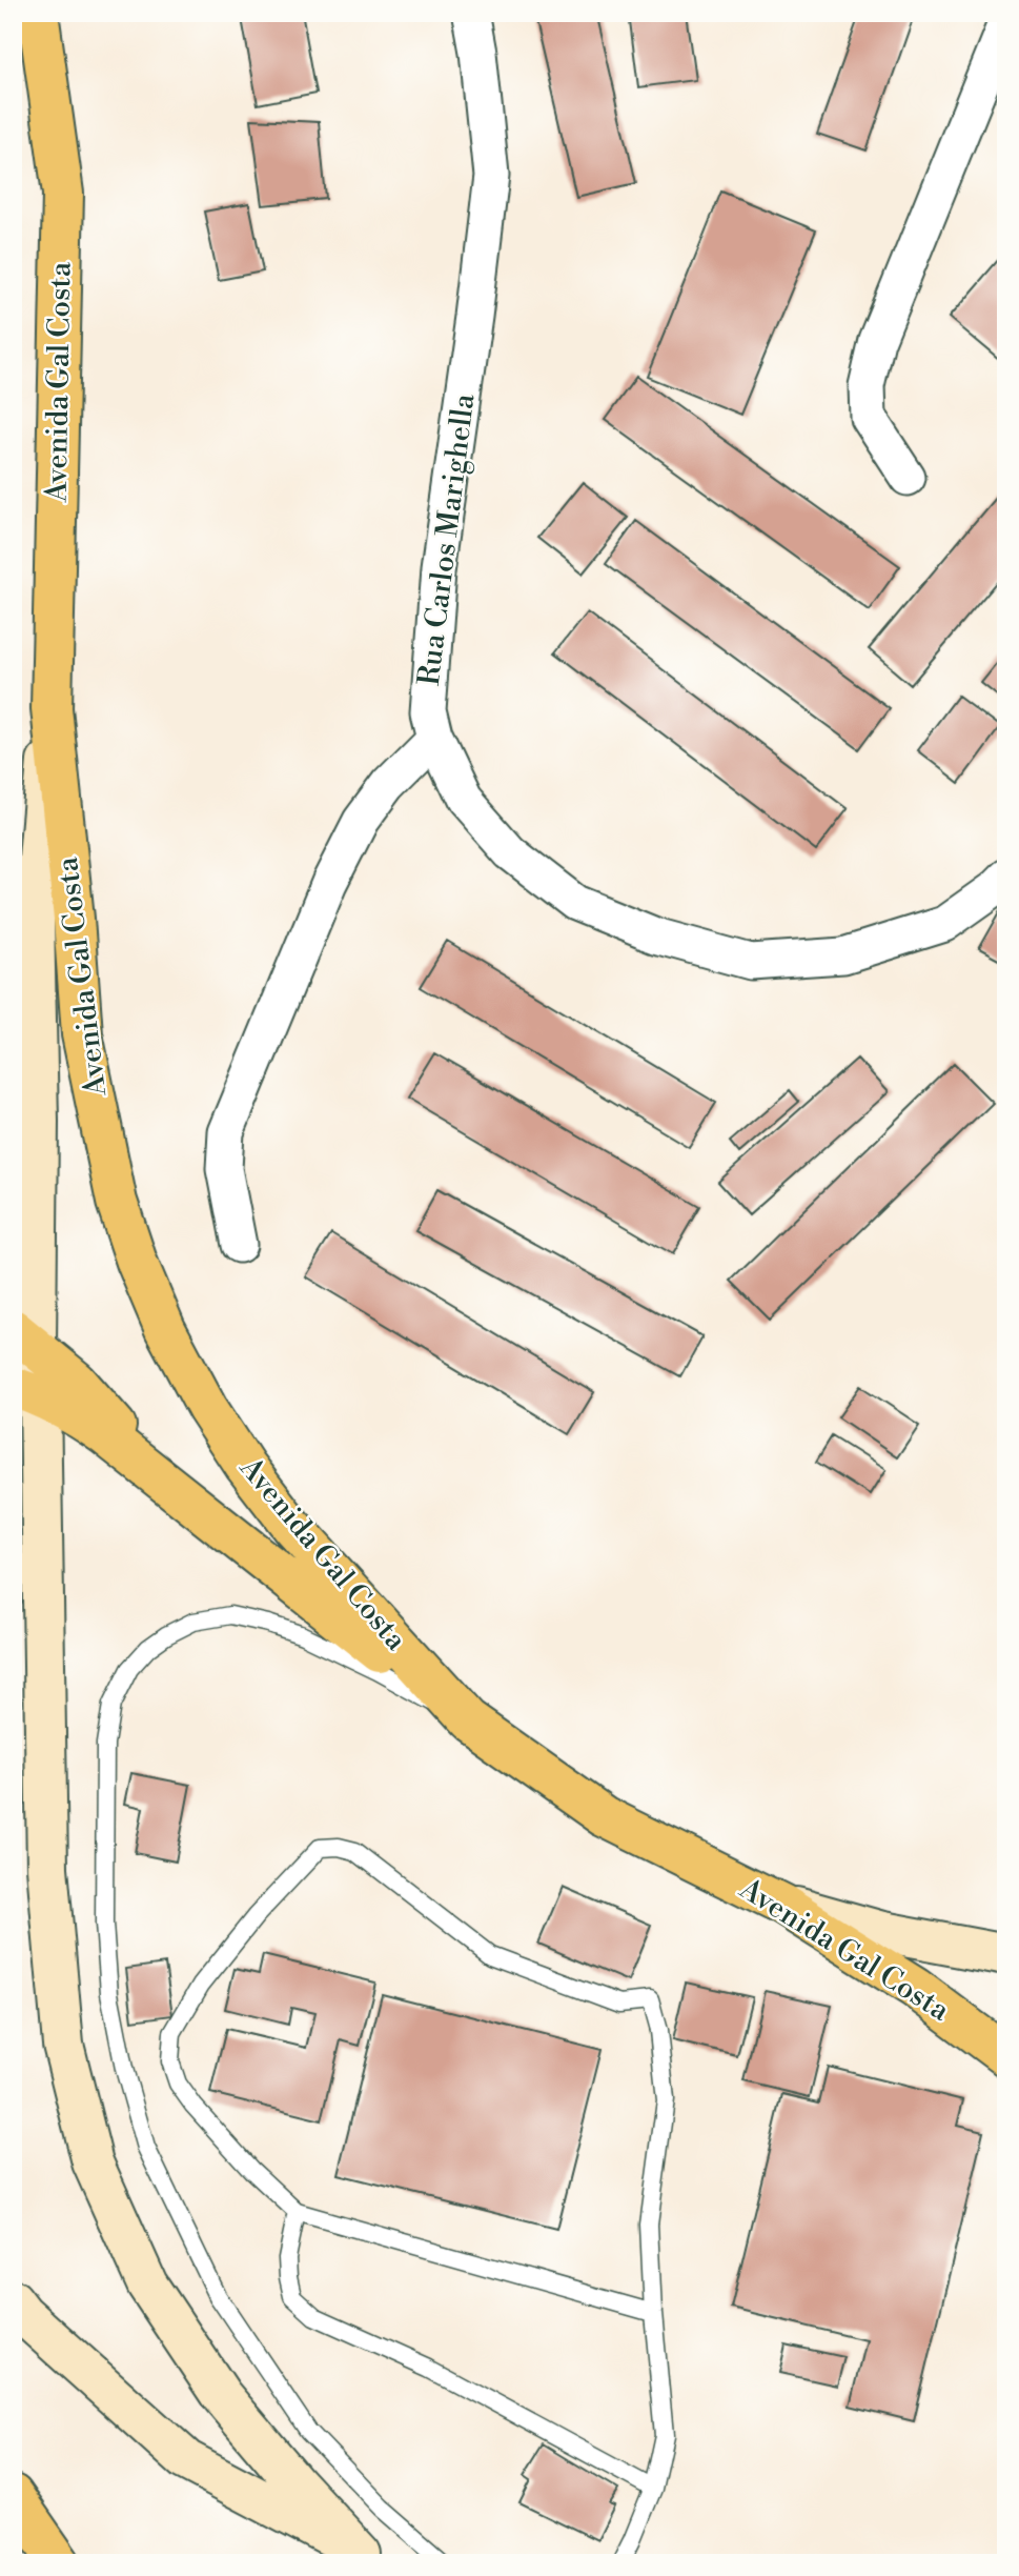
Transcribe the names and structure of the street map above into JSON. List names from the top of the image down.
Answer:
{
  "streets": {
    "main road": ["Avenida Gal Costa"],
    "street": ["Rua Carlos Marighella"]
  }
}
